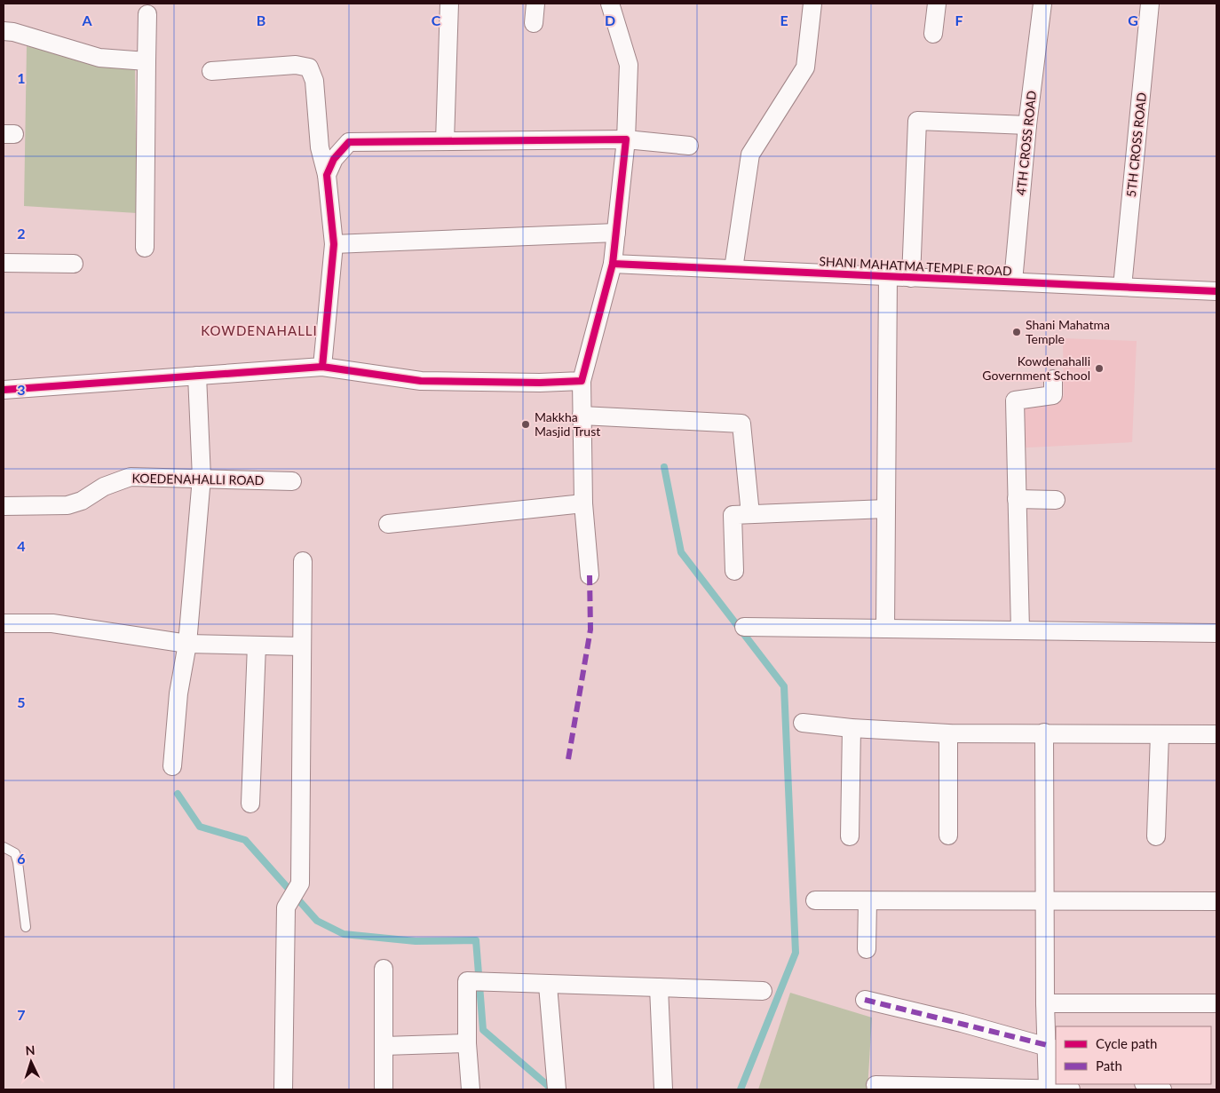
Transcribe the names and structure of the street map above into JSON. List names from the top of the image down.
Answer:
{
  "streets": {
    "street": [
      "4TH CROSS ROAD",
      "5TH CROSS ROAD",
      "SHANI MAHATMA TEMPLE ROAD",
      "KOEDENAHALLI ROAD"
    ]
  },
  "crossings": [
    ["4TH CROSS ROAD", "SHANI MAHATMA TEMPLE ROAD"],
    ["5TH CROSS ROAD", "SHANI MAHATMA TEMPLE ROAD"]
  ],
  "districts": ["KOWDENAHALLI"],
  "places": ["Shani Mahatma Temple", "Kowdenahalli Government School", "Makkha Masjid Trust"],
  "legend": ["Cycle path", "Path"],
  "north": "top",
  "grid": {
    "columns": [
      "A",
      "B",
      "C",
      "D",
      "E",
      "F",
      "G"
    ],
    "rows": [
      "1",
      "2",
      "3",
      "4",
      "5",
      "6",
      "7"
    ]
  }
}
